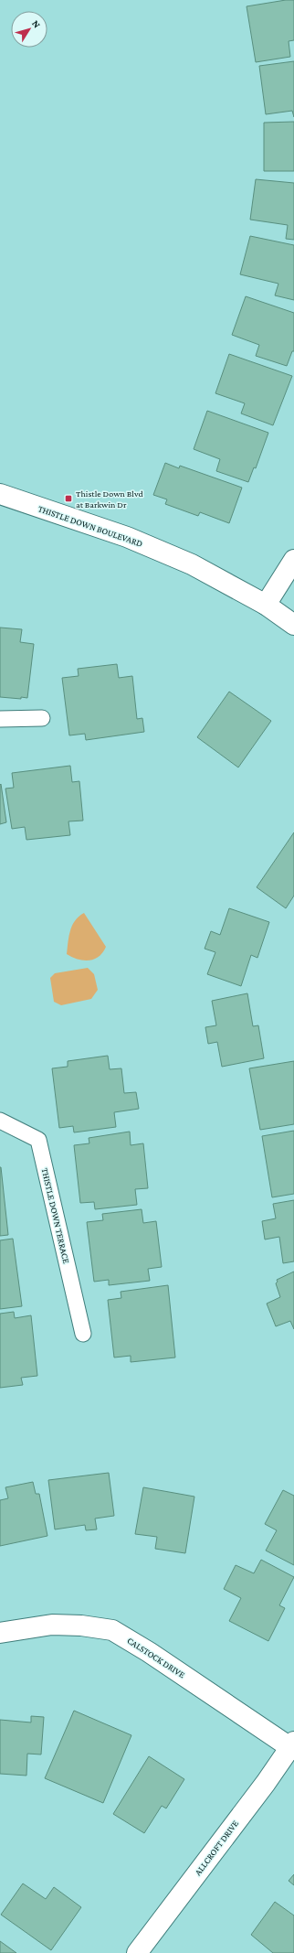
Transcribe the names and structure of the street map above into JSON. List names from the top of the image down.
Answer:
{
  "streets": {
    "street": ["THISTLE DOWN BOULEVARD", "CALSTOCK DRIVE", "ALLCROFT DRIVE"],
    "lane": ["THISTLE DOWN TERRACE"]
  },
  "crossings": [
    ["CALSTOCK DRIVE", "ALLCROFT DRIVE"]
  ],
  "places": {
    "transit": ["Thistle Down Blvd at Barkwin Dr"]
  },
  "north": "top right"
}
